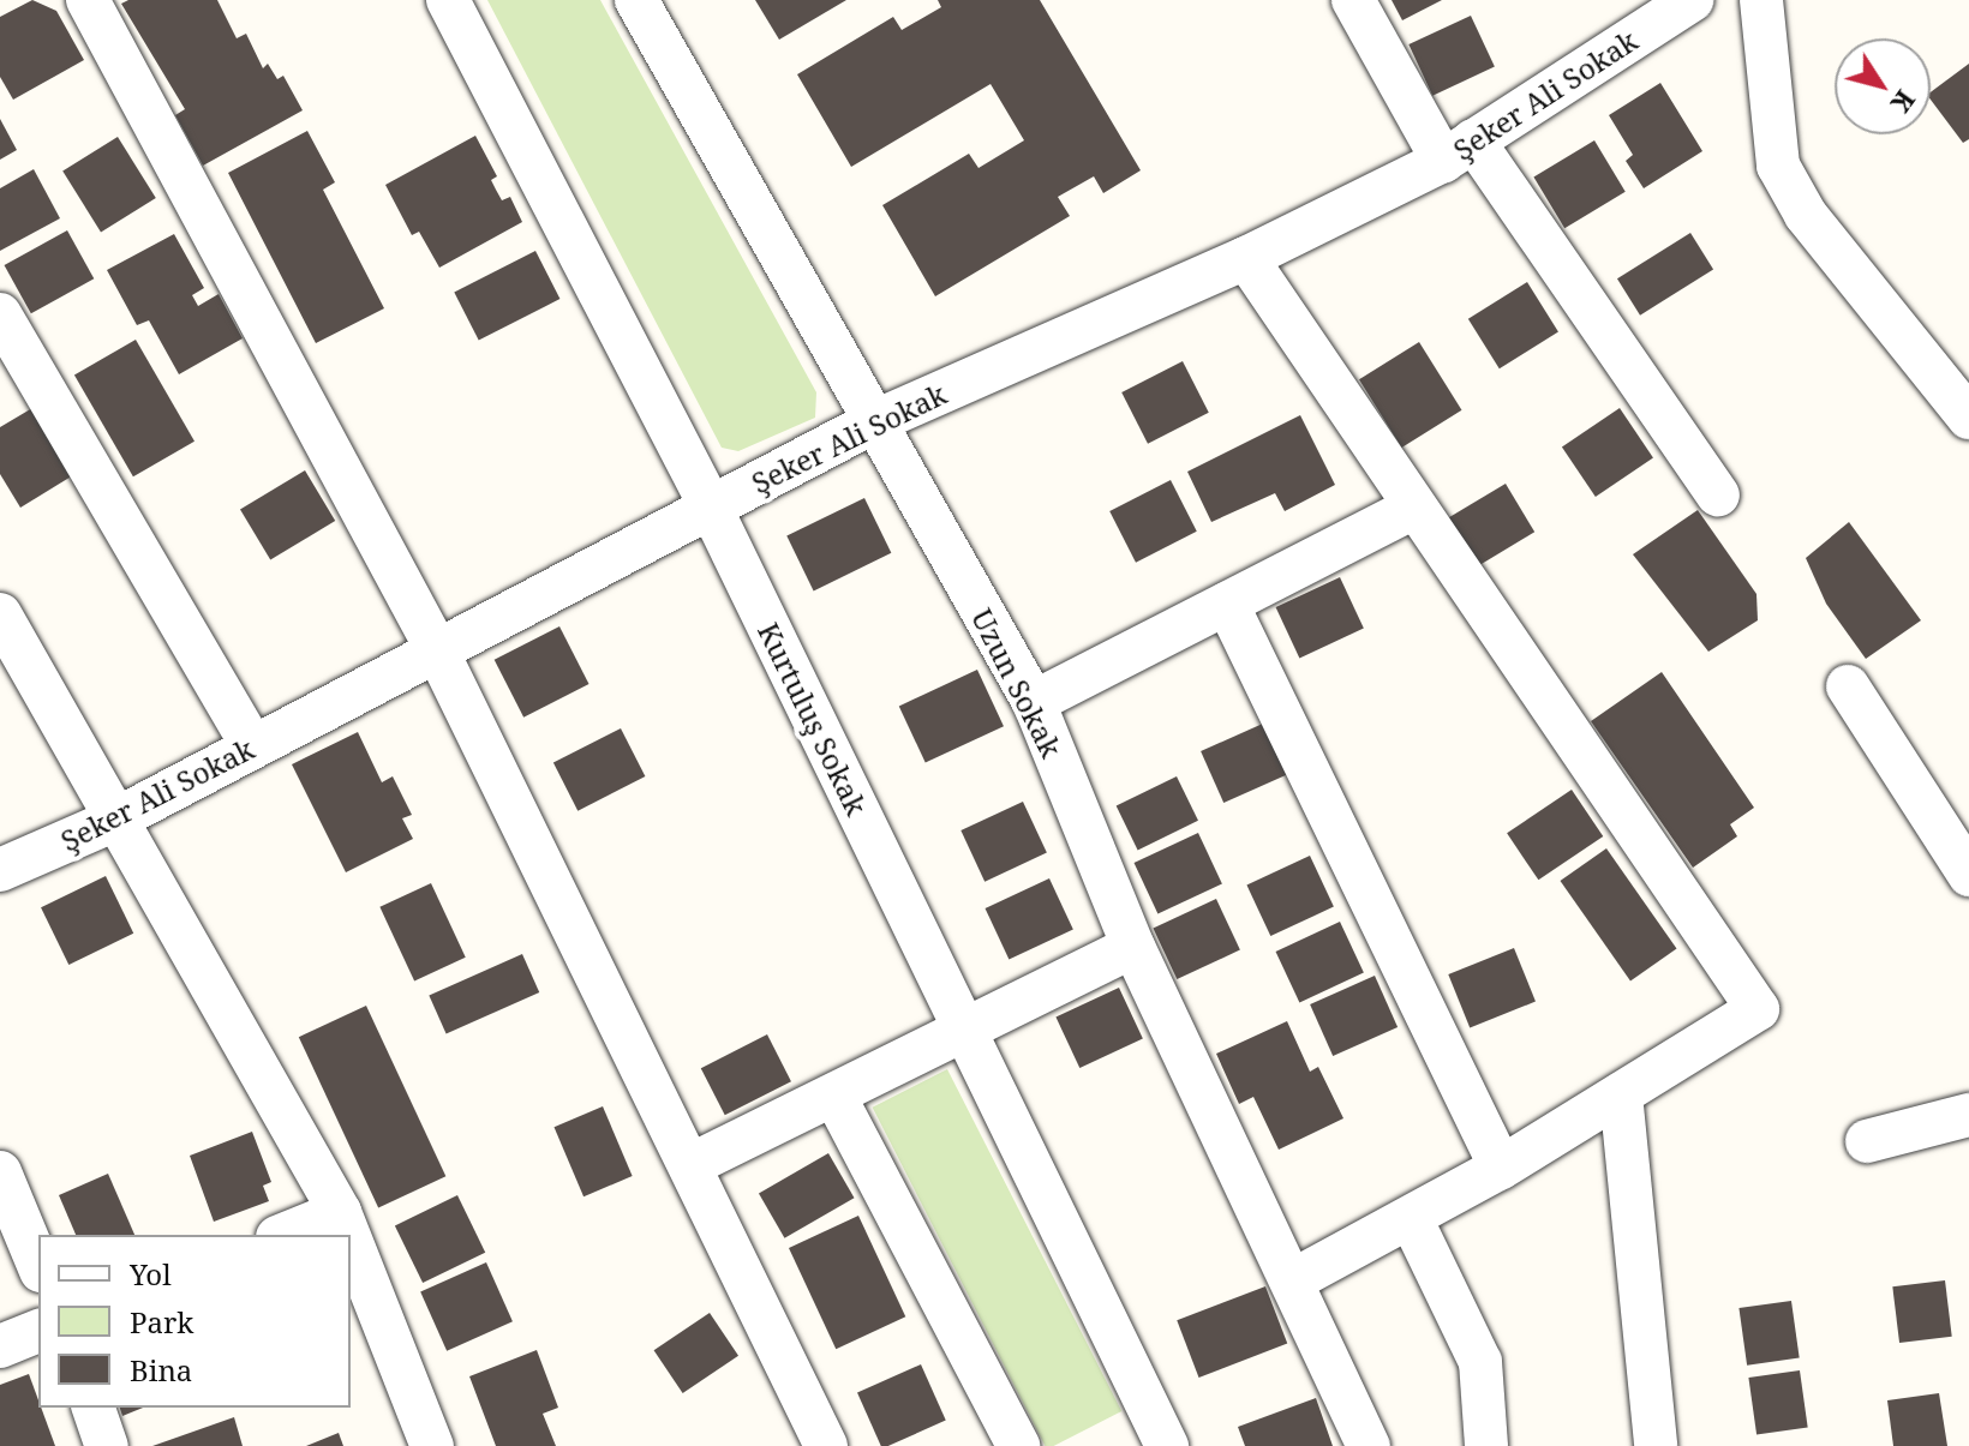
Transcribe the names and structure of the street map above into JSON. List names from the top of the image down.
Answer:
{
  "streets": {
    "street": ["Şeker Ali Sokak", "Uzun Sokak", "Kurtuluş Sokak"]
  },
  "crossings": [
    ["Şeker Ali Sokak", "Uzun Sokak"],
    ["Şeker Ali Sokak", "Kurtuluş Sokak"]
  ],
  "legend": ["Yol", "Park", "Bina"],
  "north": "bottom right"
}
